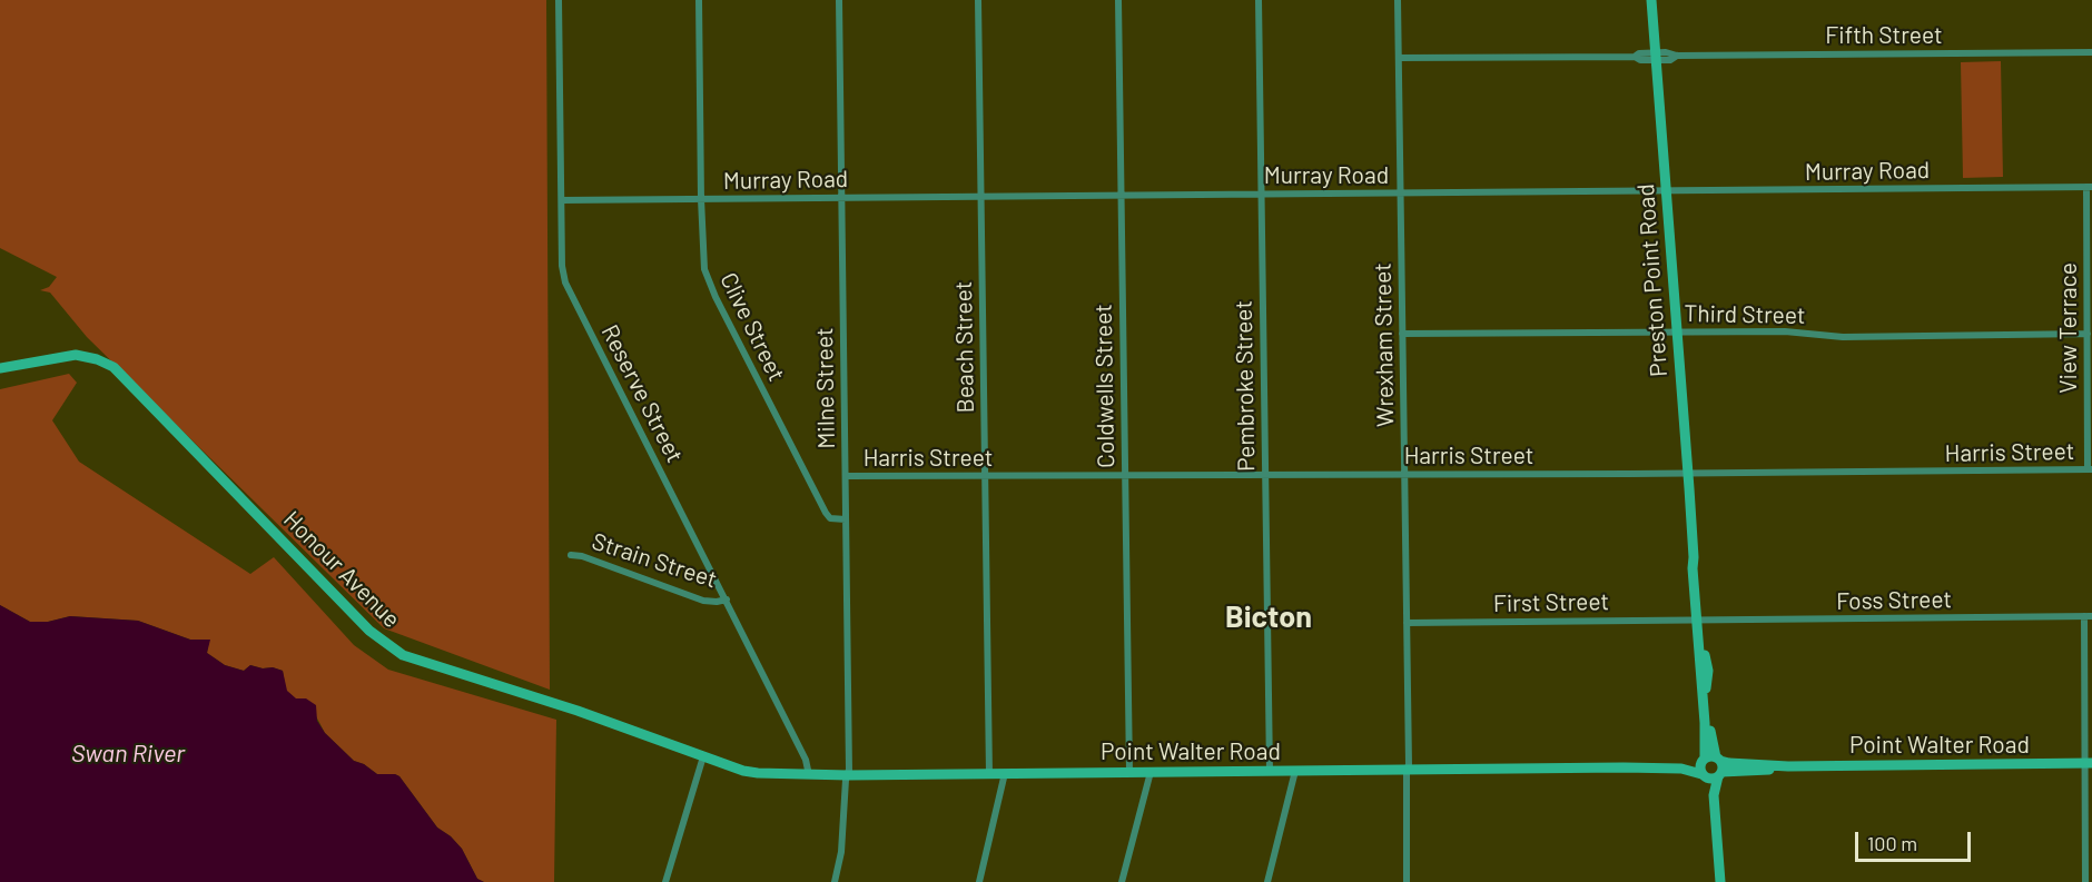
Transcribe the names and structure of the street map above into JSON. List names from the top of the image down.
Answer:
{
  "streets": {
    "street": [
      "Fifth Street",
      "Murray Road",
      "Preston Point Road",
      "Third Street",
      "Clive Street",
      "View Terrace",
      "Wrexham Street",
      "Beach Street",
      "Coldwells Street",
      "Pembroke Street",
      "Milne Street",
      "Reserve Street",
      "Harris Street",
      "Strain Street",
      "Honour Avenue",
      "Foss Street",
      "First Street",
      "Point Walter Road"
    ]
  },
  "crossings": [
    ["Fifth Street", "Preston Point Road"],
    ["Fifth Street", "Wrexham Street"],
    ["Murray Road", "Preston Point Road"],
    ["Murray Road", "Clive Street"],
    ["Murray Road", "View Terrace"],
    ["Murray Road", "Wrexham Street"],
    ["Murray Road", "Beach Street"],
    ["Murray Road", "Coldwells Street"],
    ["Murray Road", "Pembroke Street"],
    ["Murray Road", "Milne Street"],
    ["Murray Road", "Reserve Street"],
    ["Preston Point Road", "Third Street"],
    ["Preston Point Road", "Harris Street"],
    ["Preston Point Road", "Foss Street"],
    ["Preston Point Road", "First Street"],
    ["Preston Point Road", "Point Walter Road"],
    ["Third Street", "View Terrace"],
    ["Third Street", "Wrexham Street"],
    ["Clive Street", "Milne Street"],
    ["View Terrace", "Harris Street"],
    ["Wrexham Street", "Harris Street"],
    ["Wrexham Street", "First Street"],
    ["Wrexham Street", "Point Walter Road"],
    ["Beach Street", "Harris Street"],
    ["Beach Street", "Point Walter Road"],
    ["Coldwells Street", "Harris Street"],
    ["Coldwells Street", "Point Walter Road"],
    ["Pembroke Street", "Harris Street"],
    ["Pembroke Street", "Point Walter Road"],
    ["Milne Street", "Harris Street"],
    ["Milne Street", "Point Walter Road"],
    ["Reserve Street", "Strain Street"],
    ["Reserve Street", "Point Walter Road"],
    ["Honour Avenue", "Point Walter Road"],
    ["Foss Street", "First Street"]
  ],
  "districts": ["Bicton"],
  "water": ["Swan River"],
  "scale_bar": "100 m"
}
